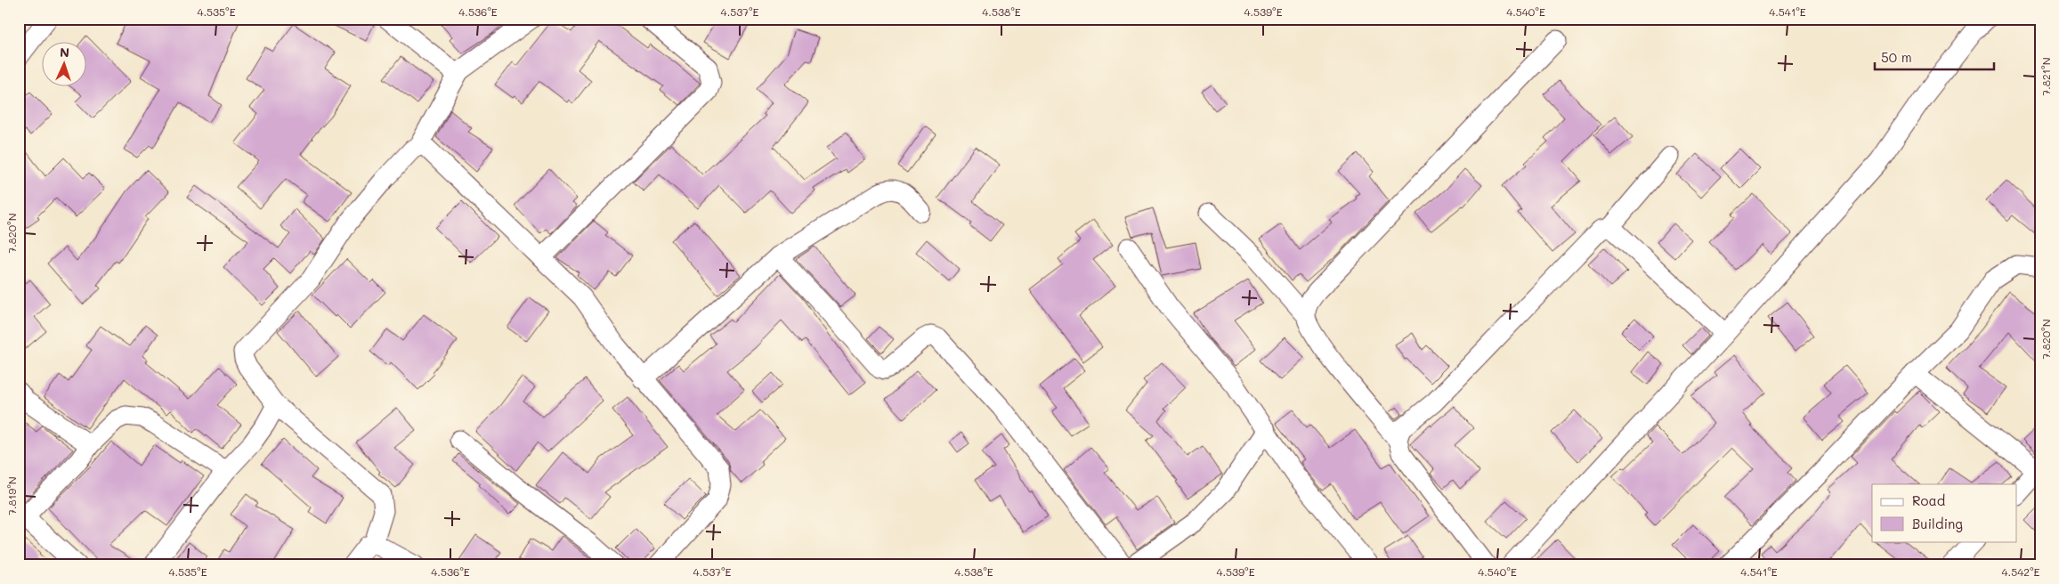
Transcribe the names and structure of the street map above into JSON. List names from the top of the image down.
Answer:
{
  "legend": ["Road", "Building"],
  "scale_bar": "50 m",
  "north": "top",
  "coordinates": [
    "4.535°E",
    "4.536°E",
    "4.537°E",
    "4.538°E",
    "4.539°E",
    "4.540°E",
    "4.541°E",
    "7.821°N",
    "7.820°N",
    "7.819°N",
    "4.542°E"
  ]
}
